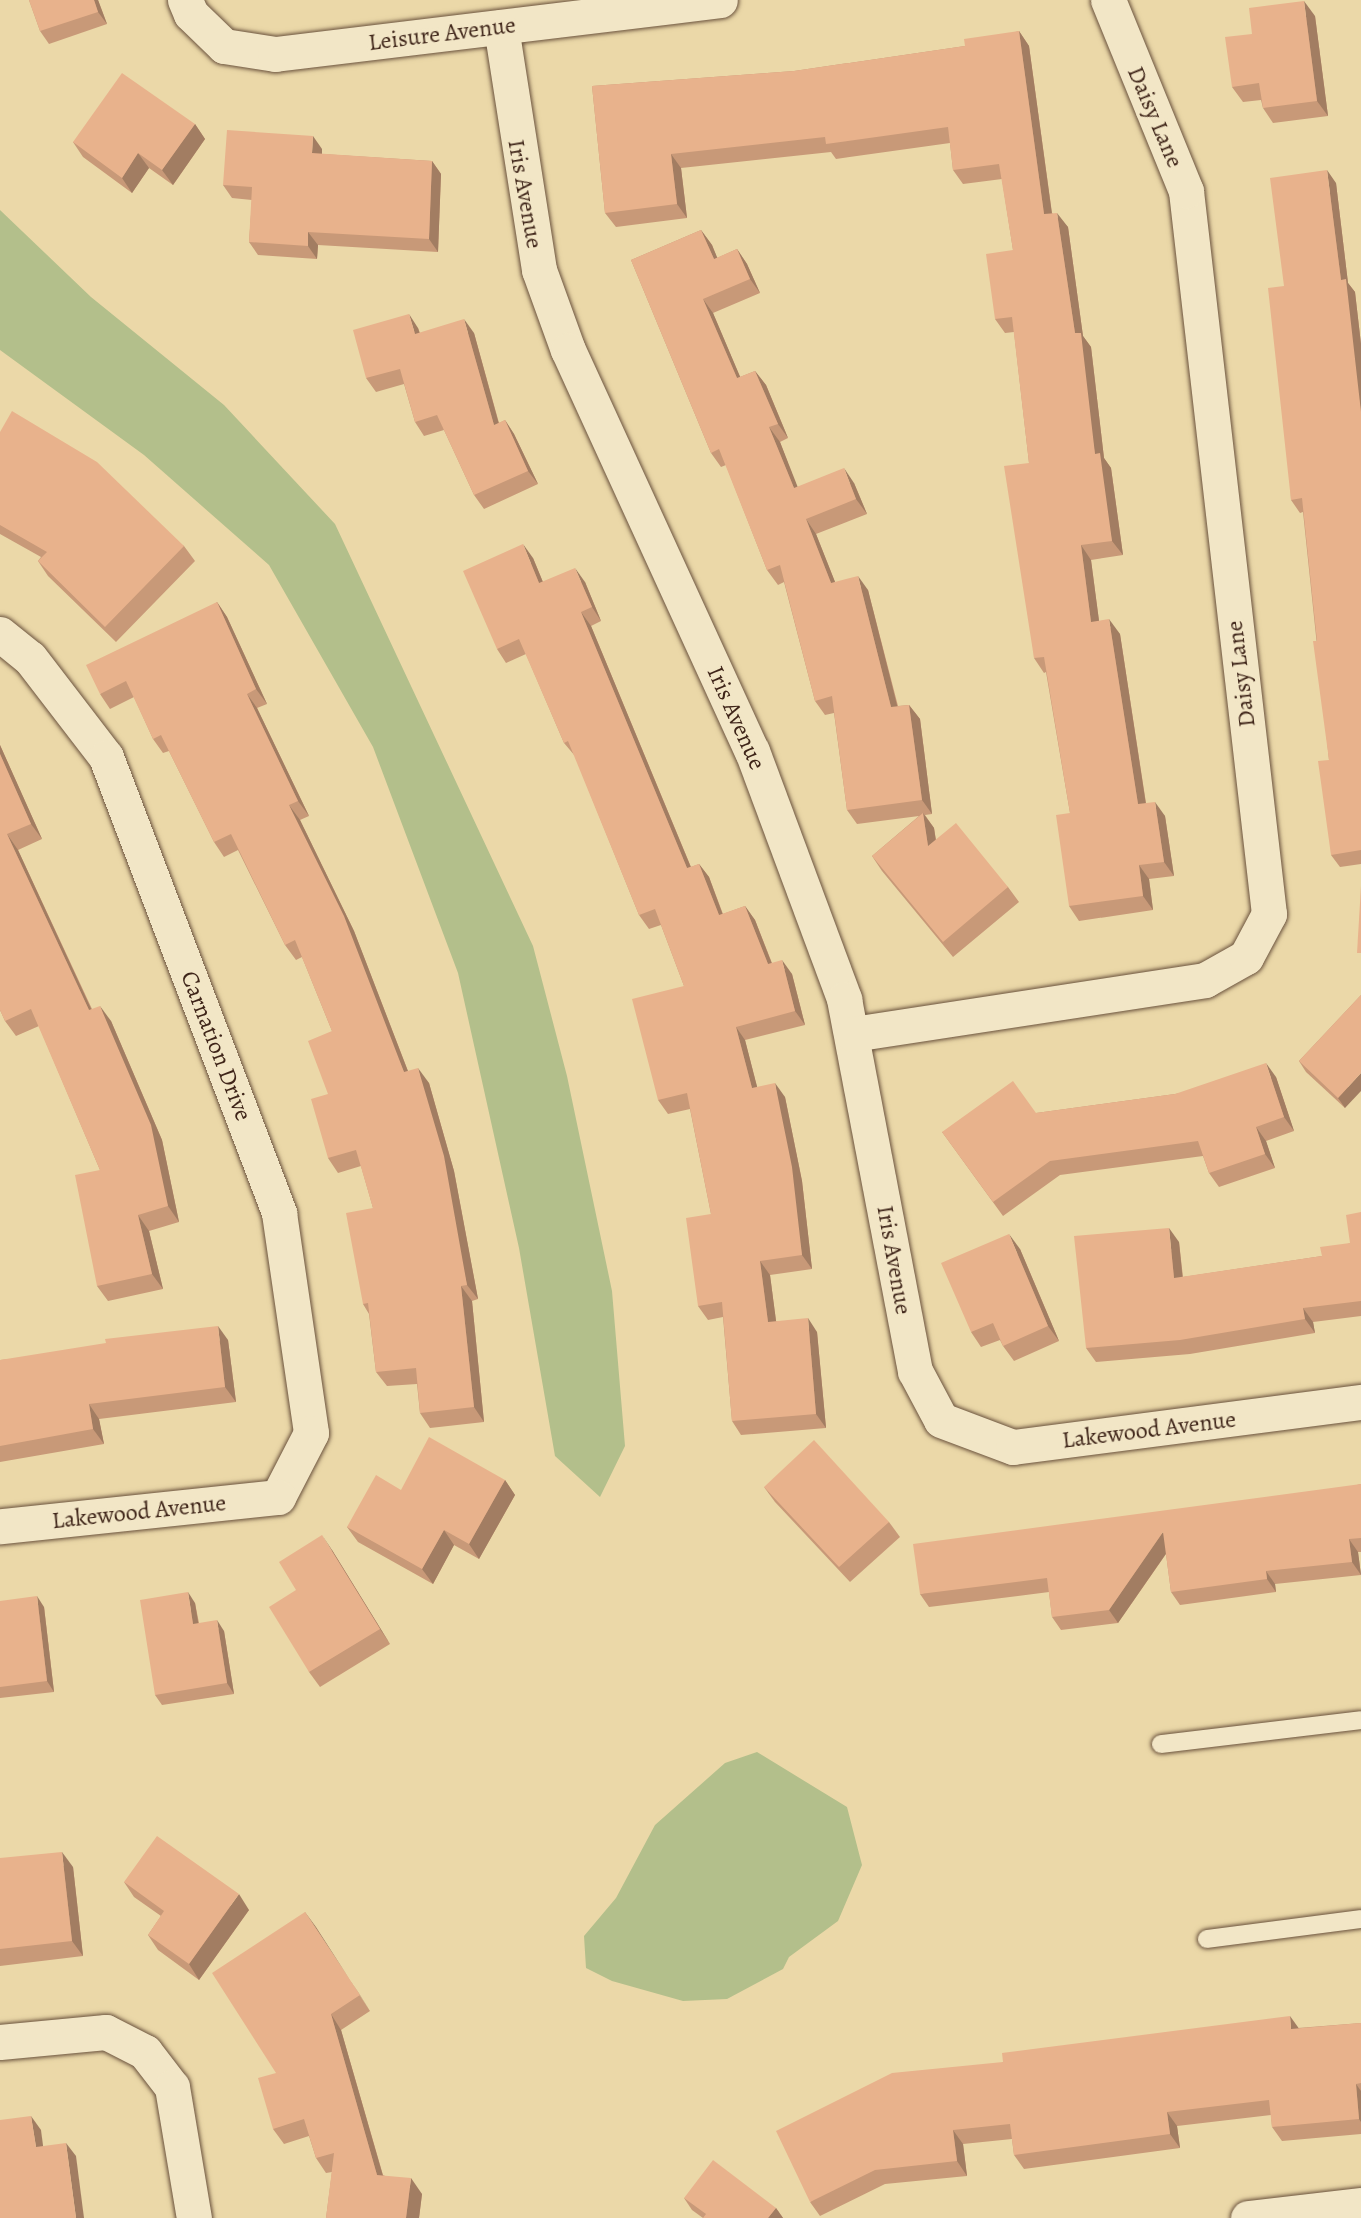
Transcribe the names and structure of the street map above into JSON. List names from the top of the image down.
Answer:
{
  "streets": {
    "street": [
      "Leisure Avenue",
      "Daisy Lane",
      "Iris Avenue",
      "Carnation Drive",
      "Lakewood Avenue"
    ]
  },
  "crossings": [
    ["Leisure Avenue", "Iris Avenue"],
    ["Daisy Lane", "Iris Avenue"],
    ["Iris Avenue", "Lakewood Avenue"],
    ["Carnation Drive", "Lakewood Avenue"]
  ]
}
